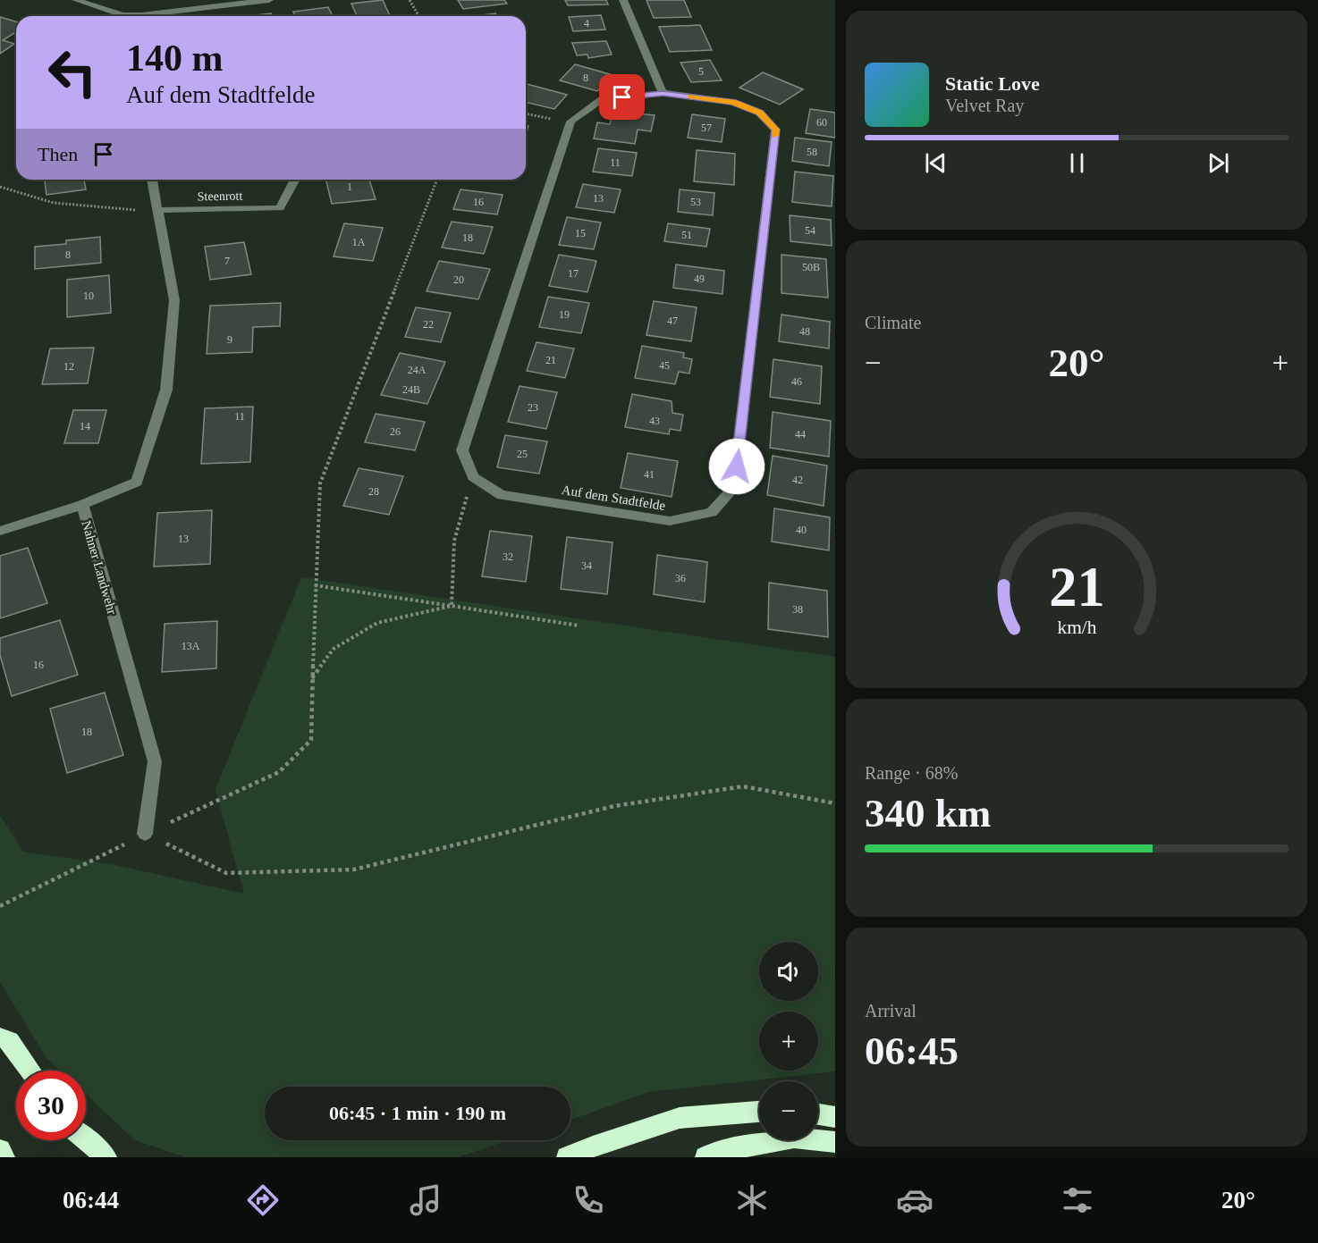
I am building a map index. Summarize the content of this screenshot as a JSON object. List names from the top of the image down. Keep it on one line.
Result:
{"streets":{"street":["Steenrott","Auf dem Stadtfelde","Nahner Landwehr"]},"crossings":[["Steenrott","Nahner Landwehr"]],"house_numbers":["4","5","8","60","57","58","11","1","13","16","53","54","15","51","18","1A","8","7","50B","17","49","20","10","19","47","22","48","9","21","45","12","24A","46","24B","23","11","43","14","26","44","25","41","42","28","40","13","32","34","36","38","13A","16","18"],"page":{"turn":["140 m","Auf dem Stadtfelde"],"song":["Static Love","Velvet Ray"],"then":"Then","tile":["Climate",["Range · 68%","340 km"],["Arrival","06:45"]],"heat":["−","20°","+"],"map_buttons":["+","−"],"limit":"30","trip":"06:45 · 1 min · 190 m","tabs":["06:44","20°"],"gauge":["21","km/h"]}}
